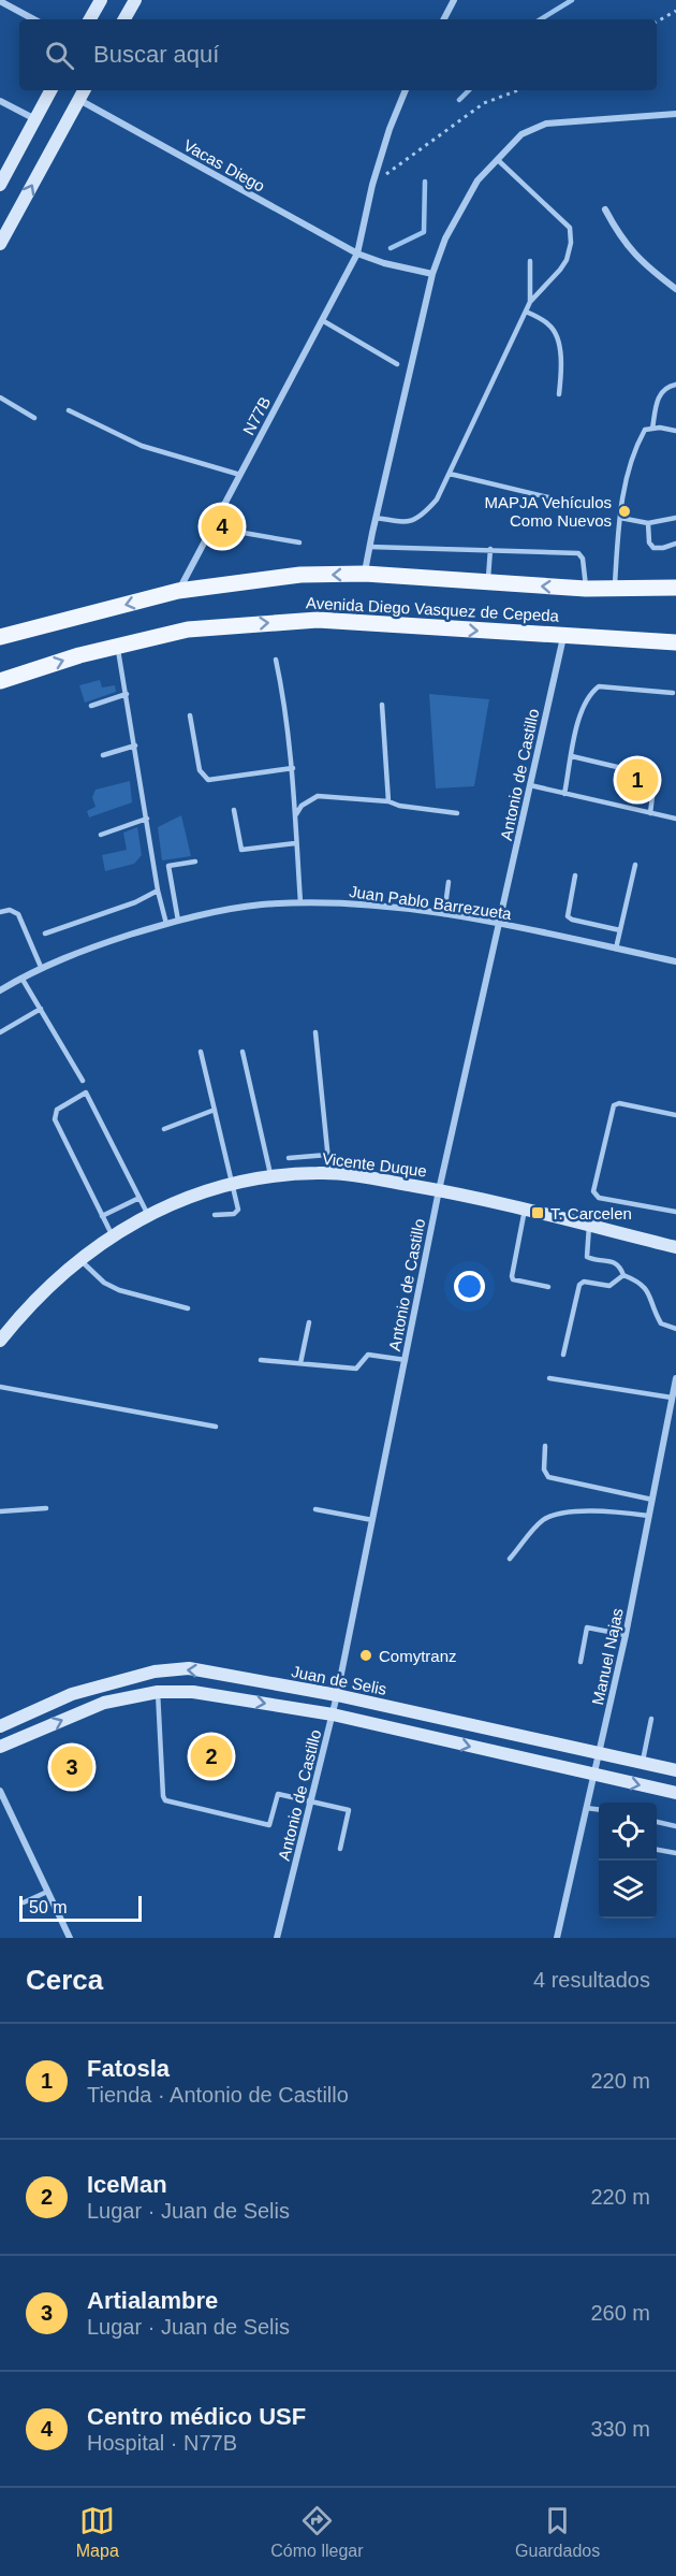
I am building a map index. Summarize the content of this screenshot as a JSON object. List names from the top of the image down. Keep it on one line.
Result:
{"streets":{"main road":["Avenida Diego Vasquez de Cepeda","Vicente Duque","Juan de Selis"],"street":["Vacas Diego","N77B","Antonio de Castillo","Juan Pablo Barrezueta","Manuel Najas"]},"crossings":[["Vacas Diego","N77B"],["N77B","Avenida Diego Vasquez de Cepeda"],["Avenida Diego Vasquez de Cepeda","Antonio de Castillo"],["Antonio de Castillo","Juan Pablo Barrezueta"],["Antonio de Castillo","Vicente Duque"],["Antonio de Castillo","Juan de Selis"],["Manuel Najas","Juan de Selis"]],"places":{"other":["MAPJA Vehículos Como Nuevos","Comytranz"],"transit":["T. Carcelen"]},"scale_bar":"50 m","page":{"search":"Buscar aquí","pins":["4","1","2","3"],"scale":"50 m","heading":["Cerca","4 resultados"],"list":[{"mark":"1","name":"Fatosla","note":"Tienda · Antonio de Castillo","value":"220 m"},{"mark":"2","name":"IceMan","note":"Lugar · Juan de Selis","value":"220 m"},{"mark":"3","name":"Artialambre","note":"Lugar · Juan de Selis","value":"260 m"},{"mark":"4","name":"Centro médico USF","note":"Hospital · N77B","value":"330 m"}],"nav":["Mapa","Cómo llegar","Guardados"]}}
